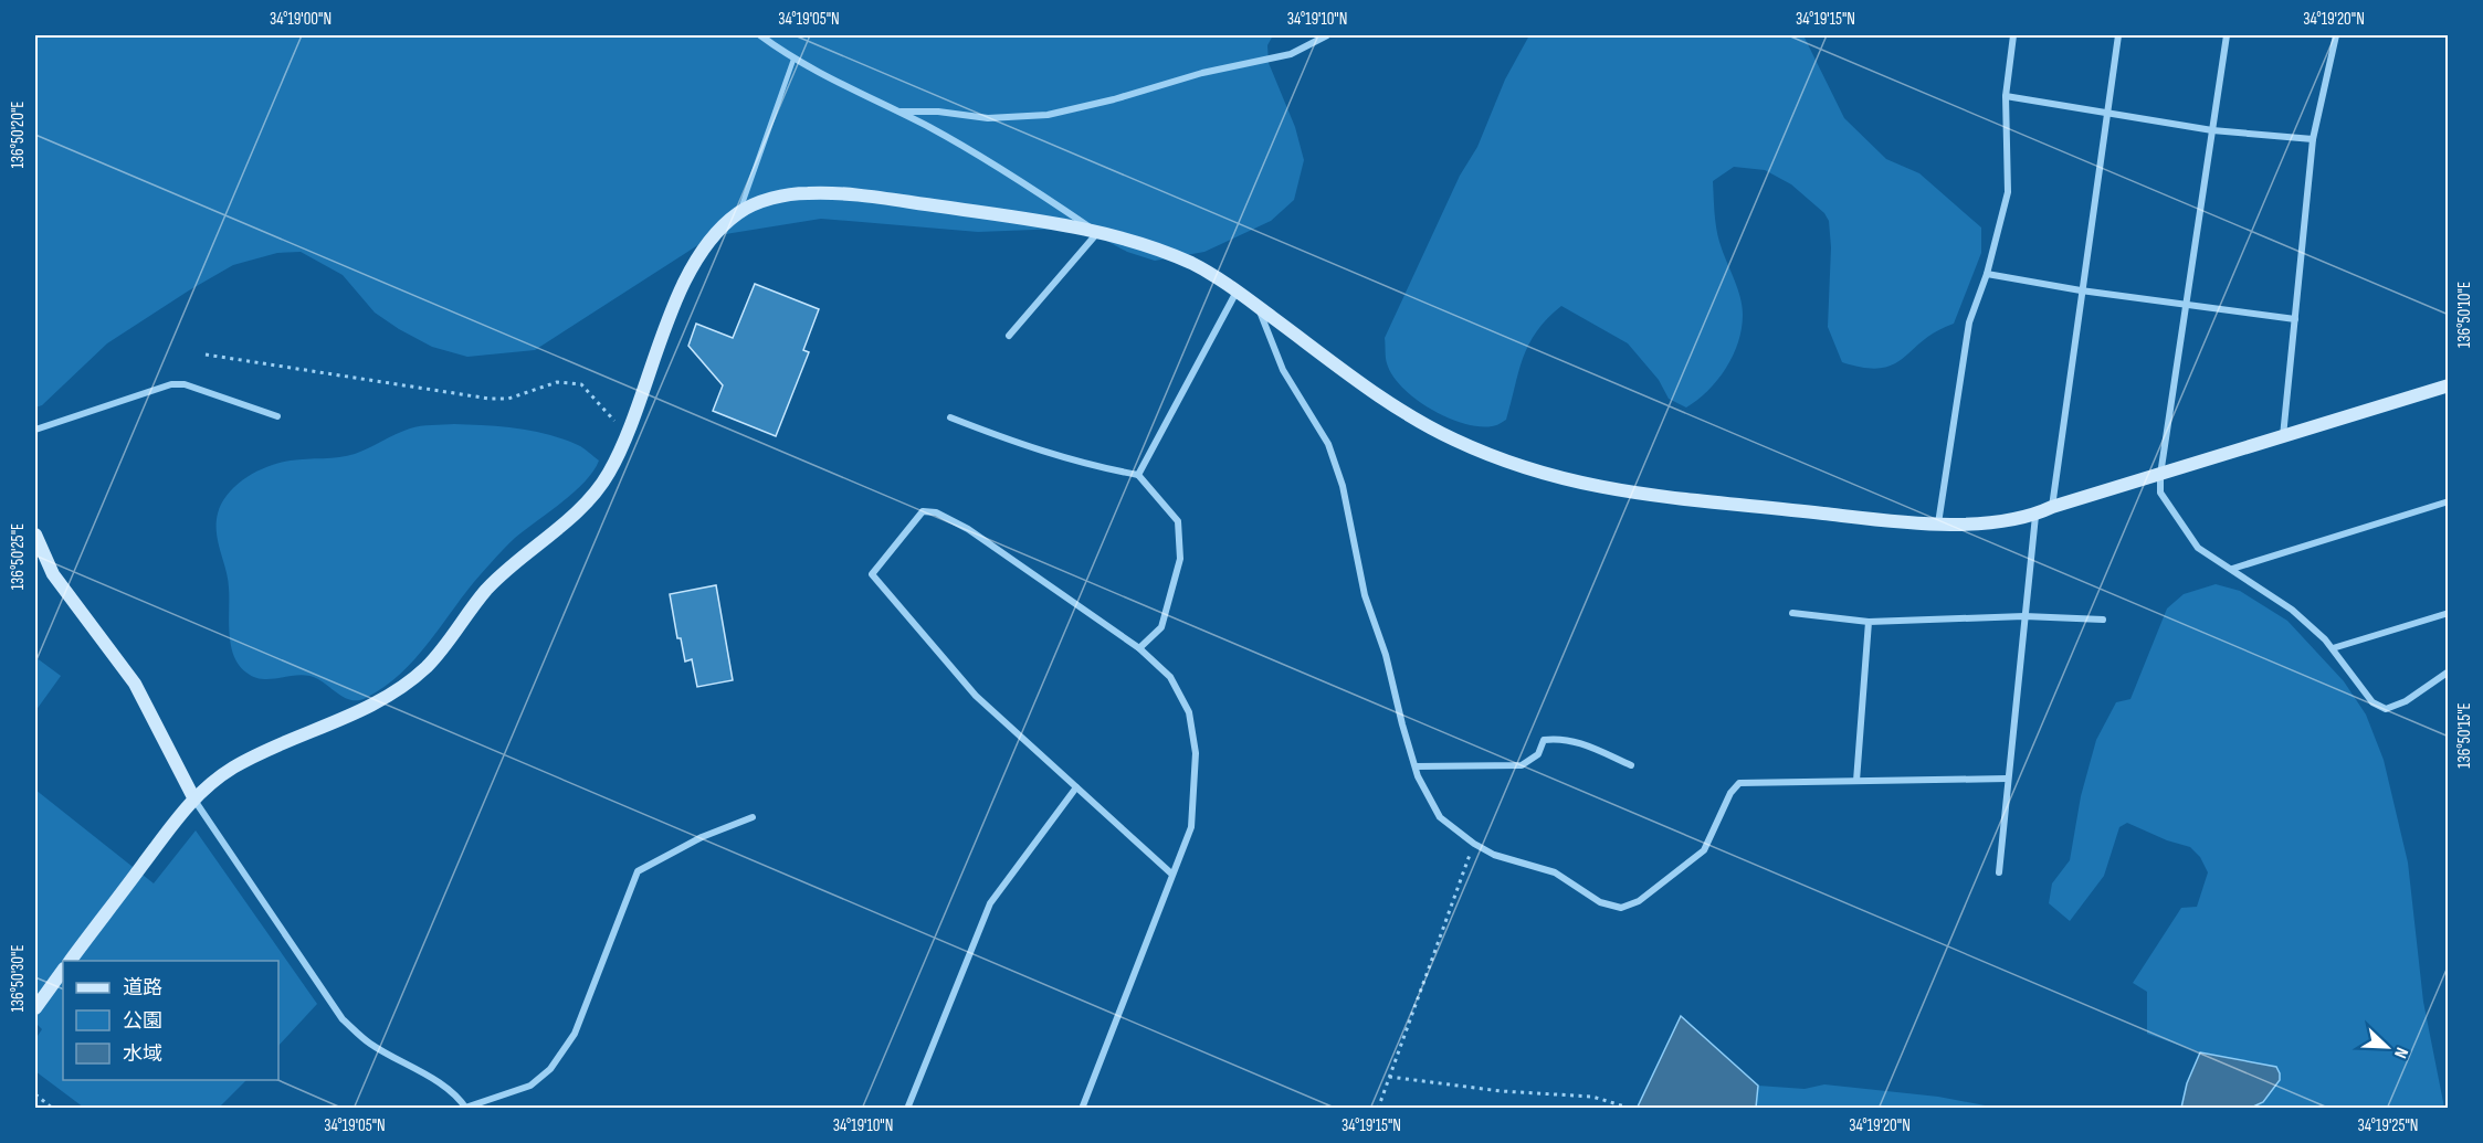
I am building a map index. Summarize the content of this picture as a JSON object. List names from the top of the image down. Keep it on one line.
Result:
{"legend":["道路","公園","水域"],"north":"bottom right","coordinates":["34°19'00\"N","34°19'05\"N","34°19'10\"N","34°19'15\"N","34°19'20\"N","136°50'20\"E","136°50'10\"E","136°50'25\"E","136°50'15\"E","136°50'30\"E","34°19'25\"N"]}
